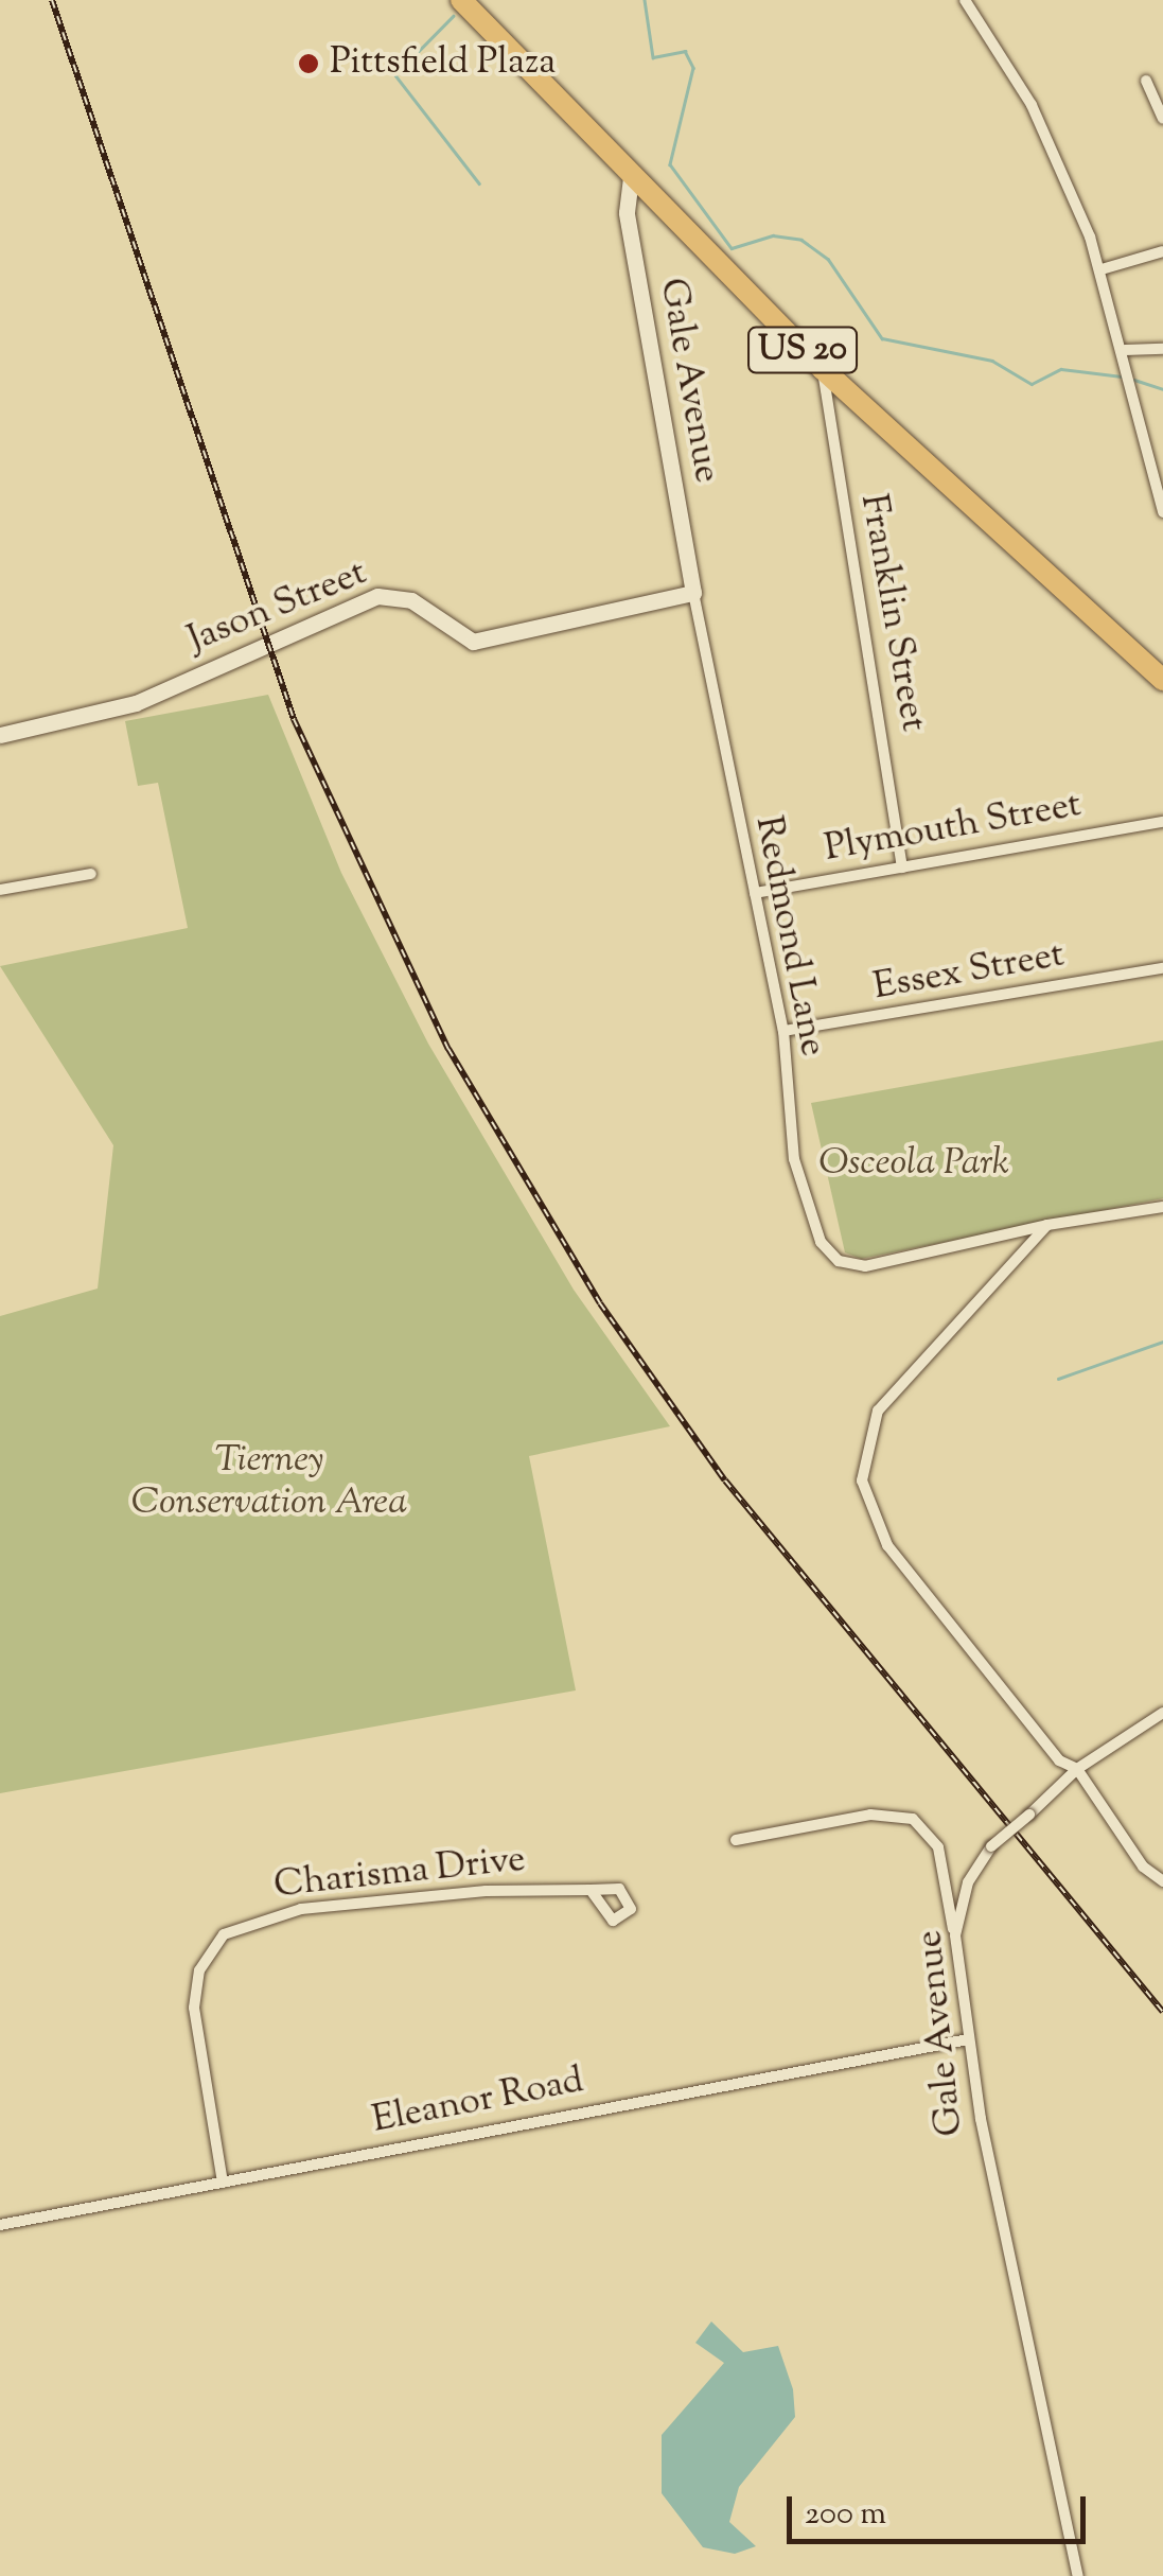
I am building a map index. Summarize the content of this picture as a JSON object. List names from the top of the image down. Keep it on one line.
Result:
{"streets":{"highway":["US 20"],"street":["Gale Avenue","Jason Street","Franklin Street","Plymouth Street","Redmond Lane","Essex Street","Charisma Drive","Eleanor Road"]},"crossings":[["US 20","Gale Avenue"],["US 20","Franklin Street"],["Gale Avenue","Jason Street"],["Gale Avenue","Redmond Lane"],["Gale Avenue","Eleanor Road"],["Jason Street","Redmond Lane"],["Franklin Street","Plymouth Street"],["Plymouth Street","Redmond Lane"],["Redmond Lane","Essex Street"],["Charisma Drive","Eleanor Road"]],"parks":["Osceola Park","Tierney Conservation Area"],"places":["Pittsfield Plaza"],"scale_bar":"200 m"}
